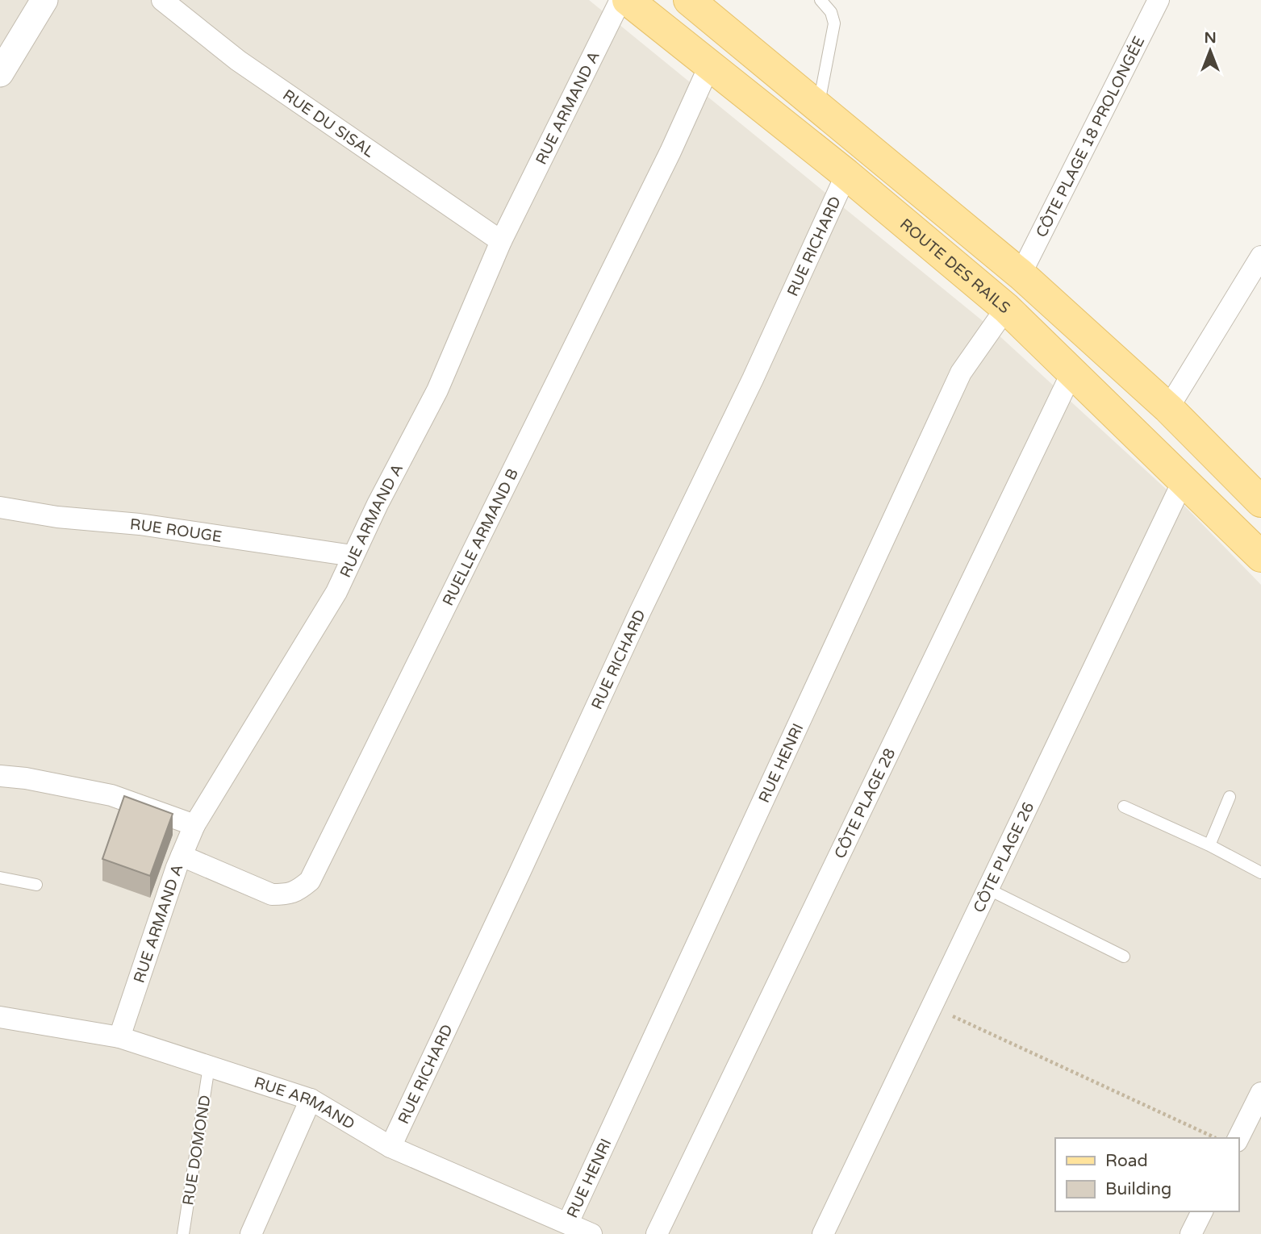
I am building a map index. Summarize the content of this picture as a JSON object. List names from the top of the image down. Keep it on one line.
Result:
{"streets":{"main road":["ROUTE DES RAILS"],"street":["RUE ARMAND A","RUE DU SISAL","CÔTE PLAGE 18 PROLONGÉE","RUE RICHARD","RUE ROUGE","RUELLE ARMAND B","RUE HENRI","CÔTE PLAGE 28","CÔTE PLAGE 26","RUE ARMAND"],"lane":["RUE DOMOND"]},"crossings":[["RUE ARMAND A","RUE DU SISAL"],["RUE ARMAND A","RUE ROUGE"],["RUE ARMAND A","RUELLE ARMAND B"],["RUE ARMAND A","RUE ARMAND"],["RUE RICHARD","ROUTE DES RAILS"],["RUE RICHARD","RUE ARMAND"],["ROUTE DES RAILS","RUELLE ARMAND B"],["ROUTE DES RAILS","RUE HENRI"],["ROUTE DES RAILS","CÔTE PLAGE 28"],["ROUTE DES RAILS","CÔTE PLAGE 26"],["RUE HENRI","RUE ARMAND"],["RUE ARMAND","RUE DOMOND"]],"legend":["Road","Building"],"north":"top"}
